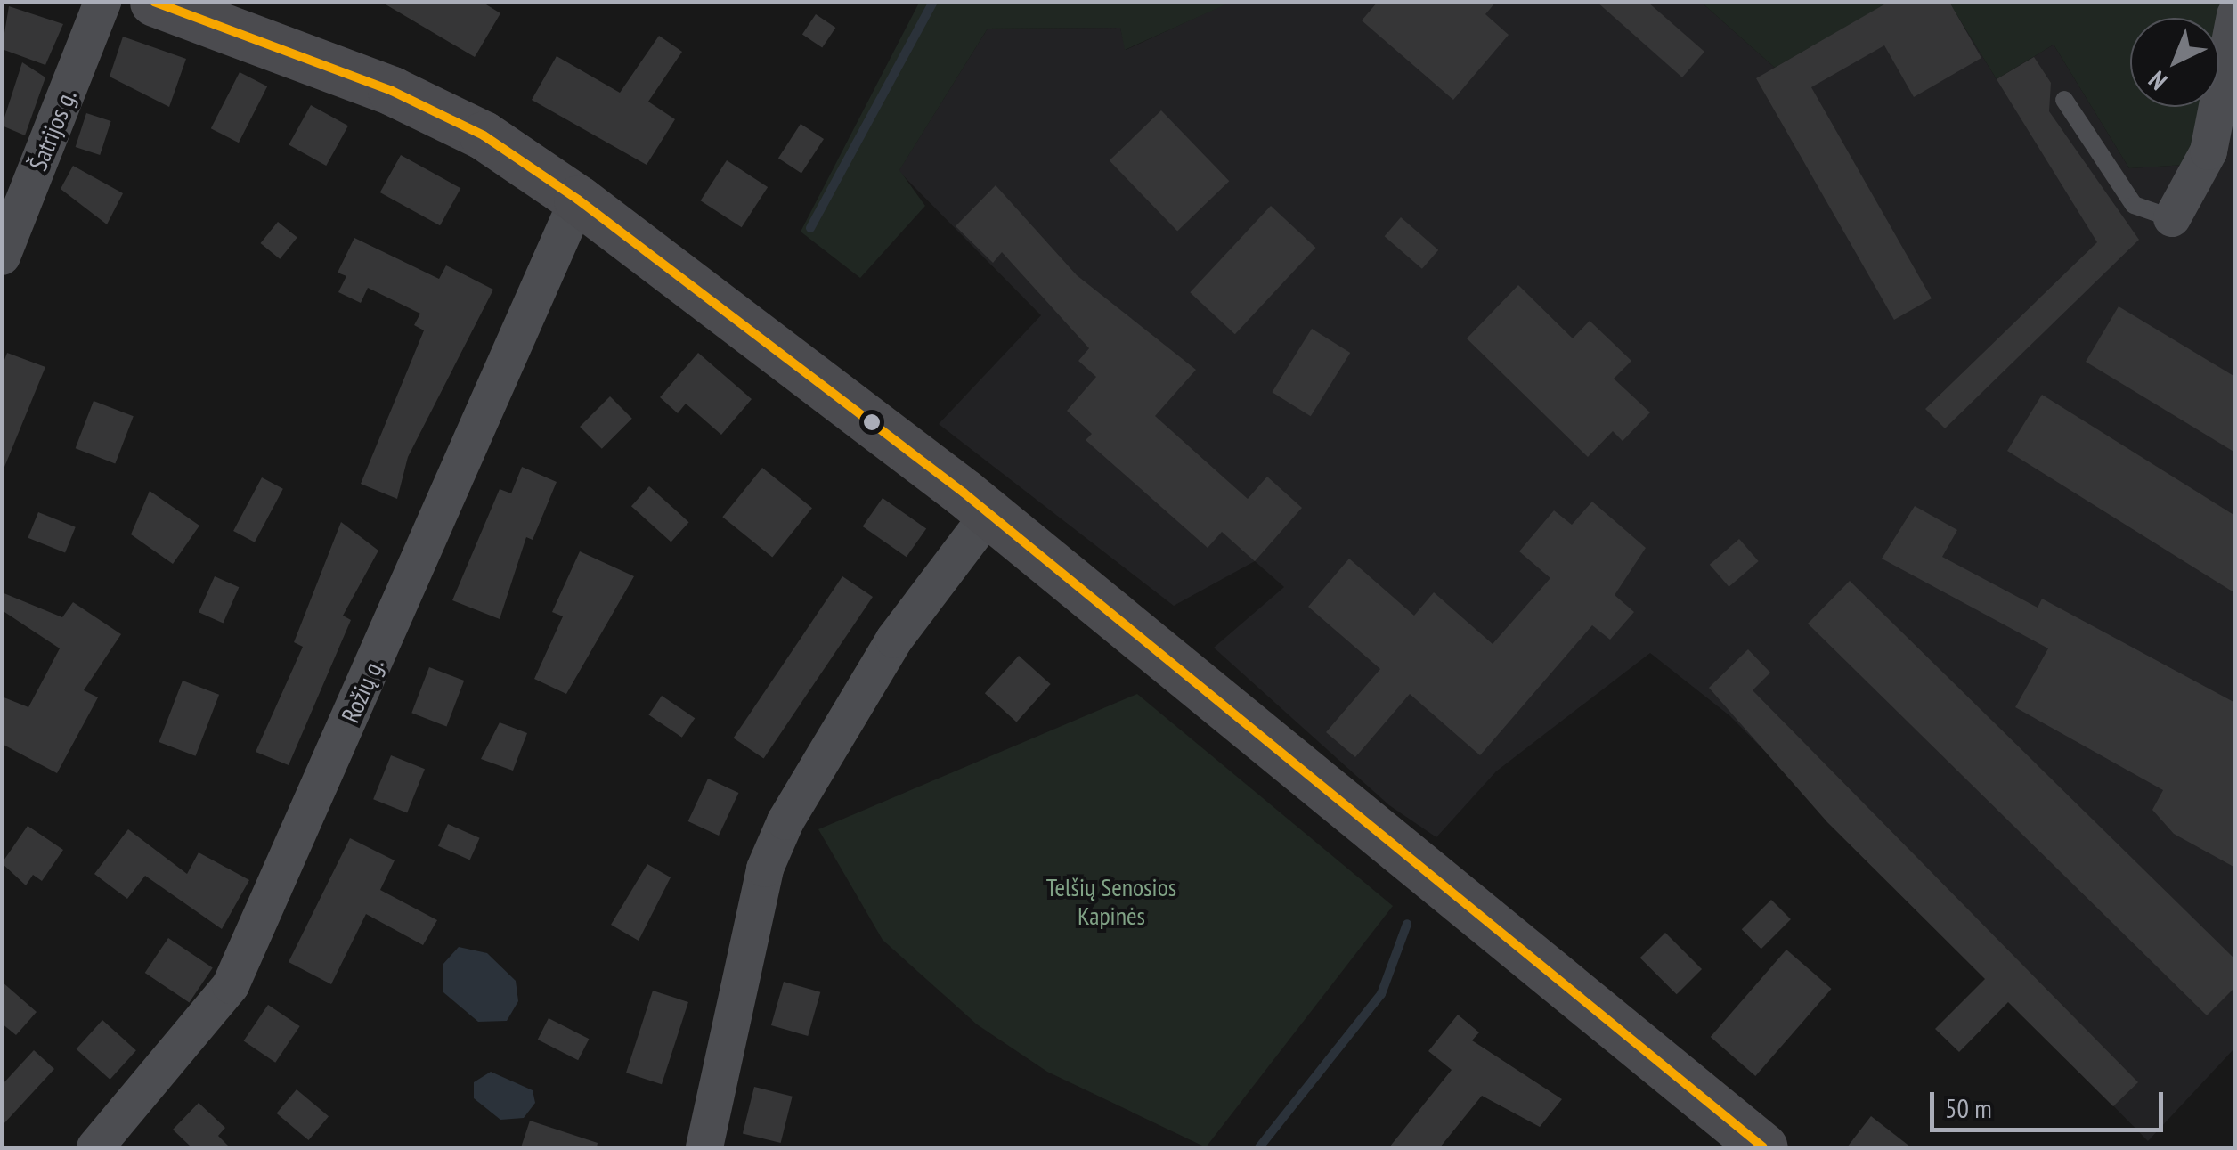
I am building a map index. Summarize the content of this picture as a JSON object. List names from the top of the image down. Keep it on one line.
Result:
{"streets":{"street":["Šatrijos g.","Rožių g."]},"parks":["Telšių Senosios Kapinės"],"scale_bar":"50 m","north":"bottom left"}
